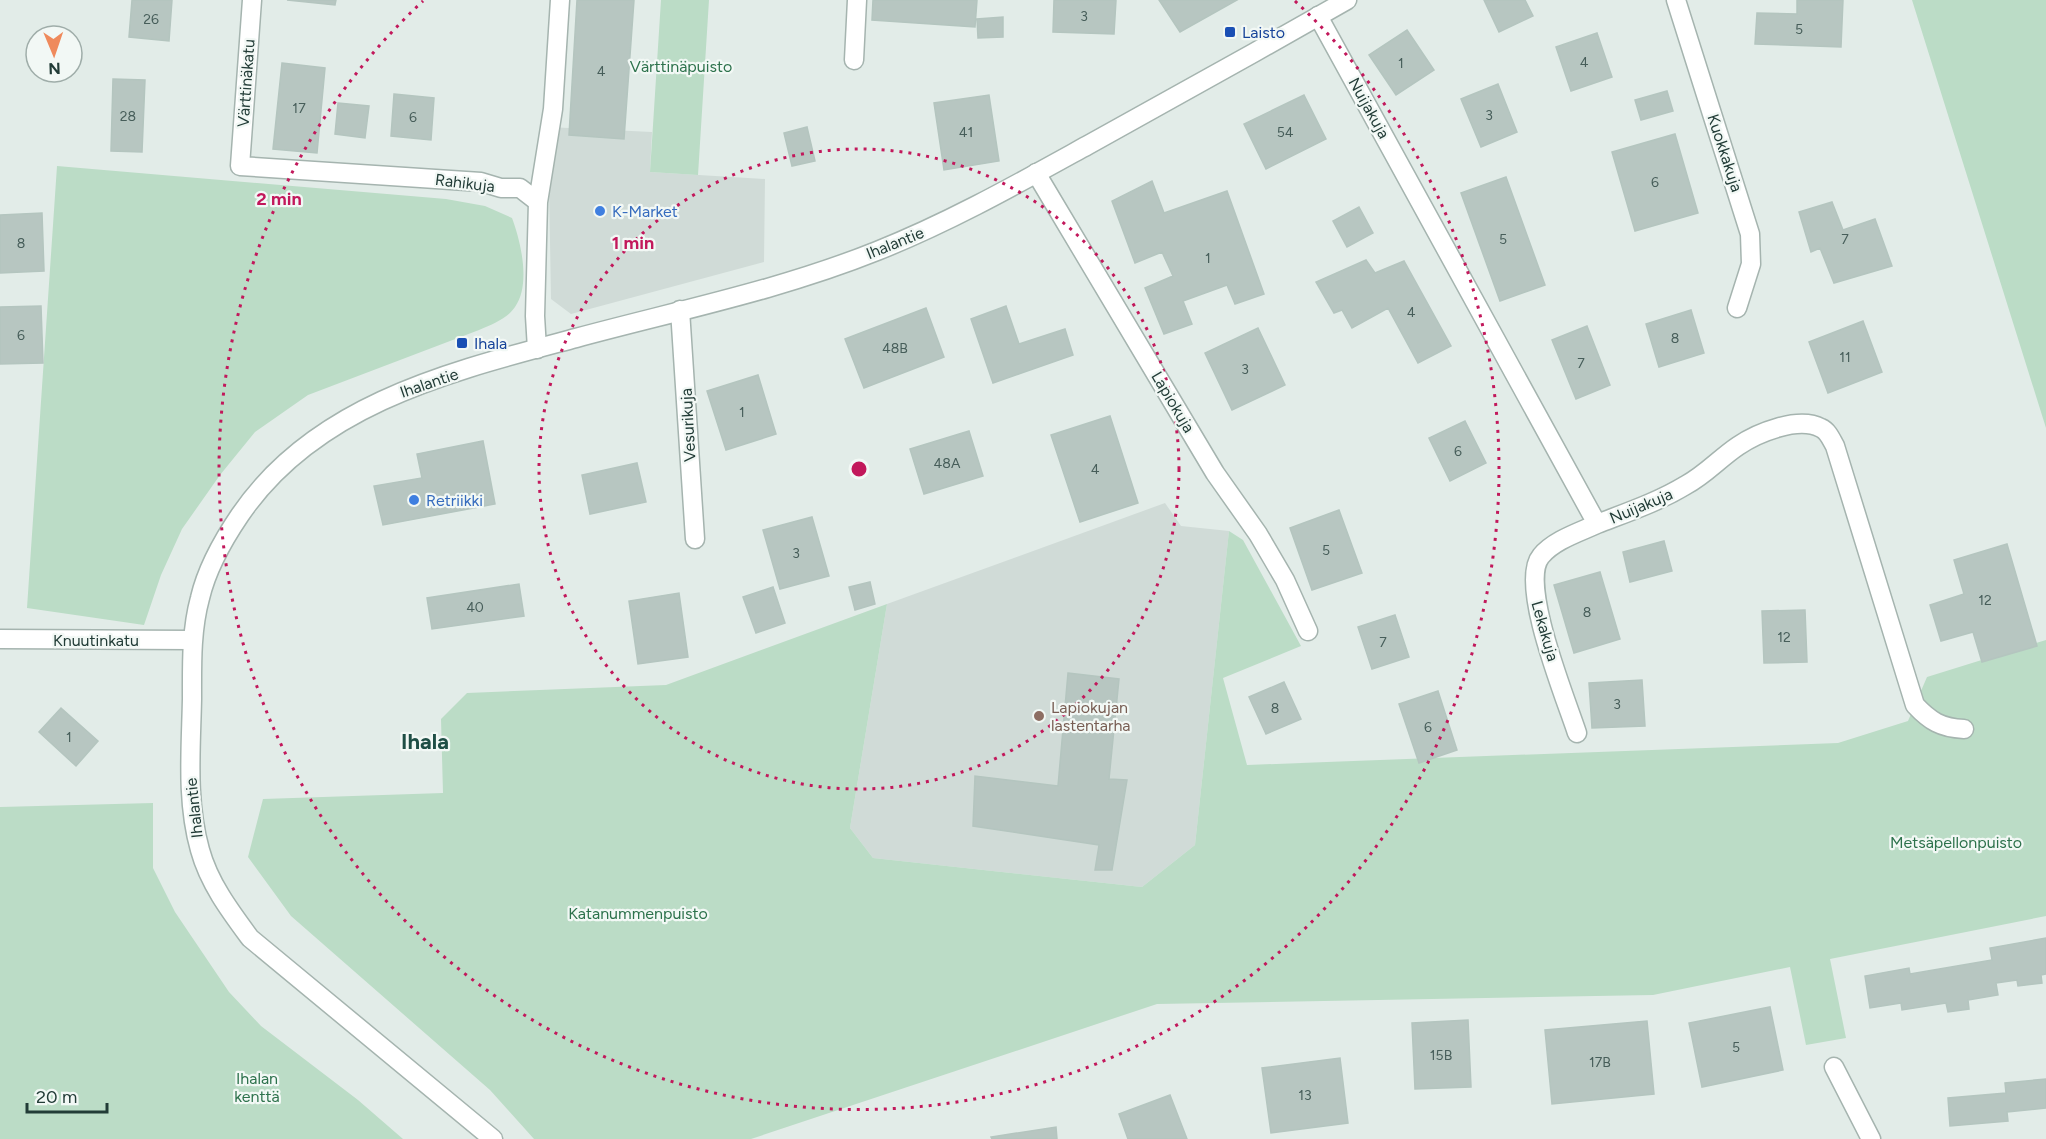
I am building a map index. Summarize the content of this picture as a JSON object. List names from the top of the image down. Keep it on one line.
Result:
{"streets":{"street":["Värttinäkatu","Nuijakuja","Kuokkakuja","Rahikuja","Ihalantie","Lapiokuja","Vesurikuja","Lekakuja","Knuutinkatu"]},"crossings":[["Värttinäkatu","Rahikuja"],["Nuijakuja","Ihalantie"],["Nuijakuja","Lekakuja"],["Ihalantie","Lapiokuja"],["Ihalantie","Vesurikuja"],["Ihalantie","Knuutinkatu"]],"districts":["Ihala"],"parks":["Värttinäpuisto","Metsäpellonpuisto","Katanummenpuisto","Ihalan kenttä"],"places":{"transit":["Laisto","Ihala"],"other":["K-Market","Retriikki","Lapiokujan lastentarha"]},"house_numbers":["3","26","5","4","1","4","17","3","28","6","41","54","6","5","7","8","1","4","6","8","48B","11","7","3","1","6","48A","4","5","3","12","40","8","12","7","3","8","6","1","5","15B","17B","13"],"scale_bar":"20 m","north":"bottom","rings":["2 min","1 min"]}
